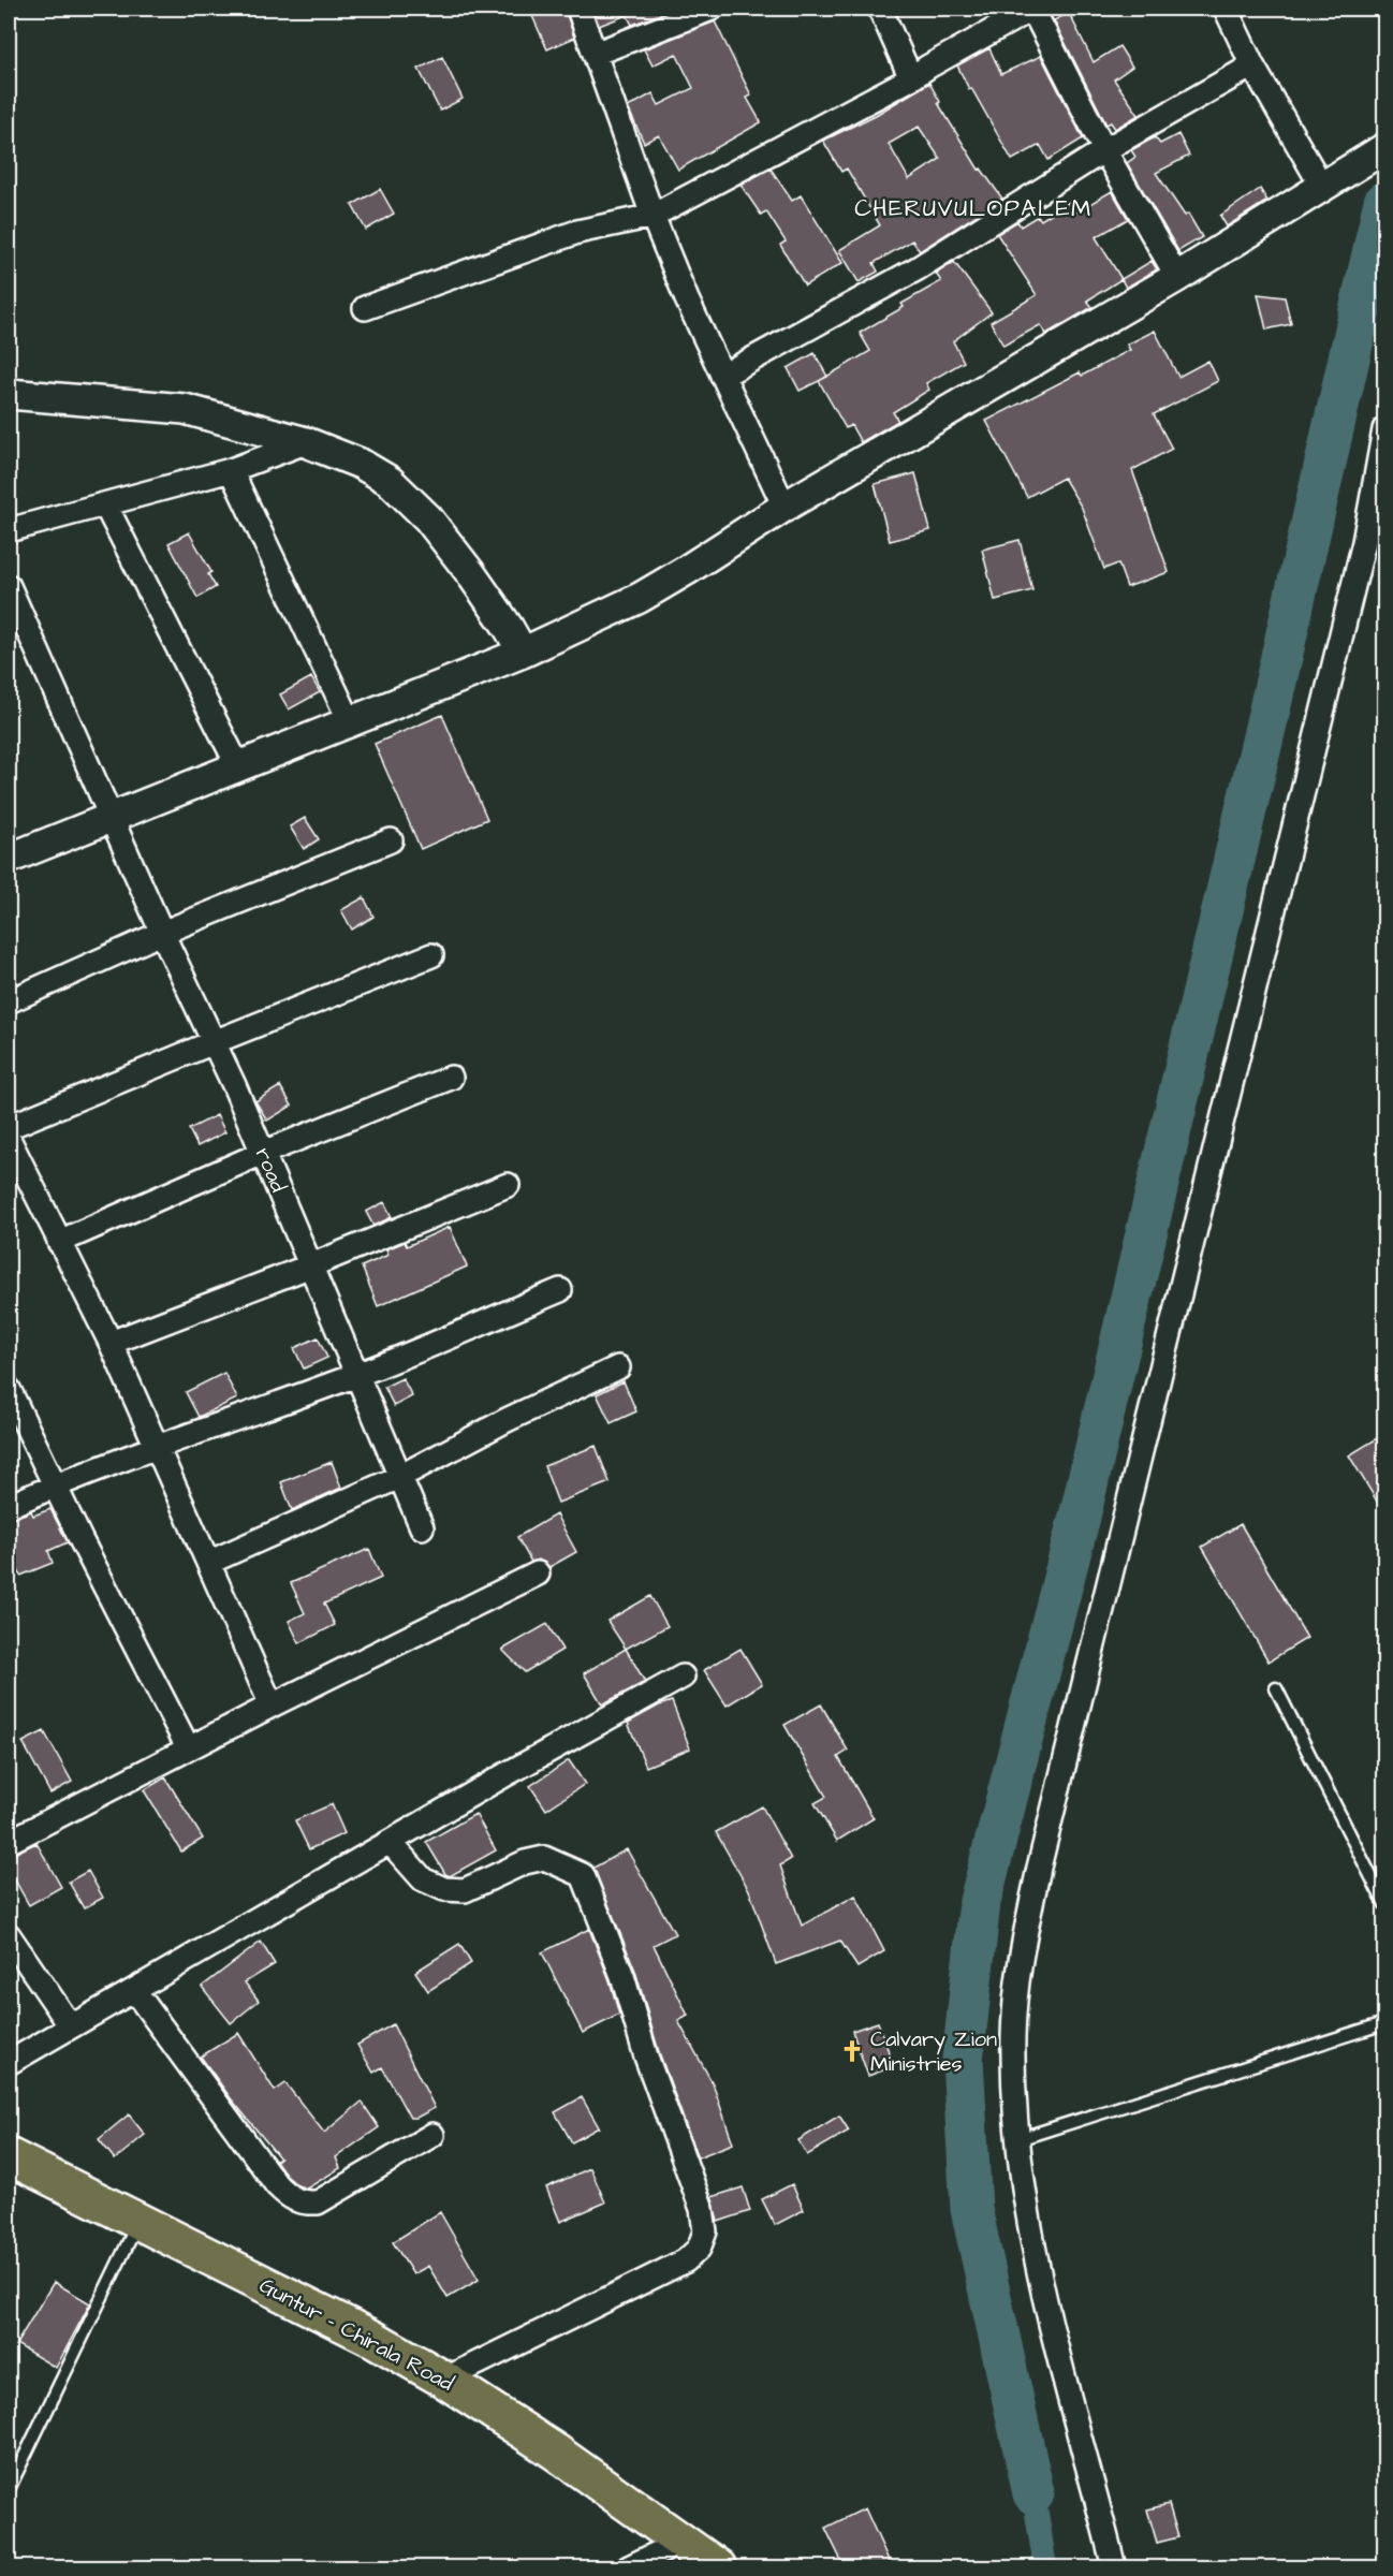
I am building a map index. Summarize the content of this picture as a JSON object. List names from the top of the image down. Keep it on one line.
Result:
{"streets":{"main road":["Guntur - Chirala Road"],"street":["road"]},"districts":["CHERUVULOPALEM"],"places":{"church":["Calvary Zion Ministries"]}}
